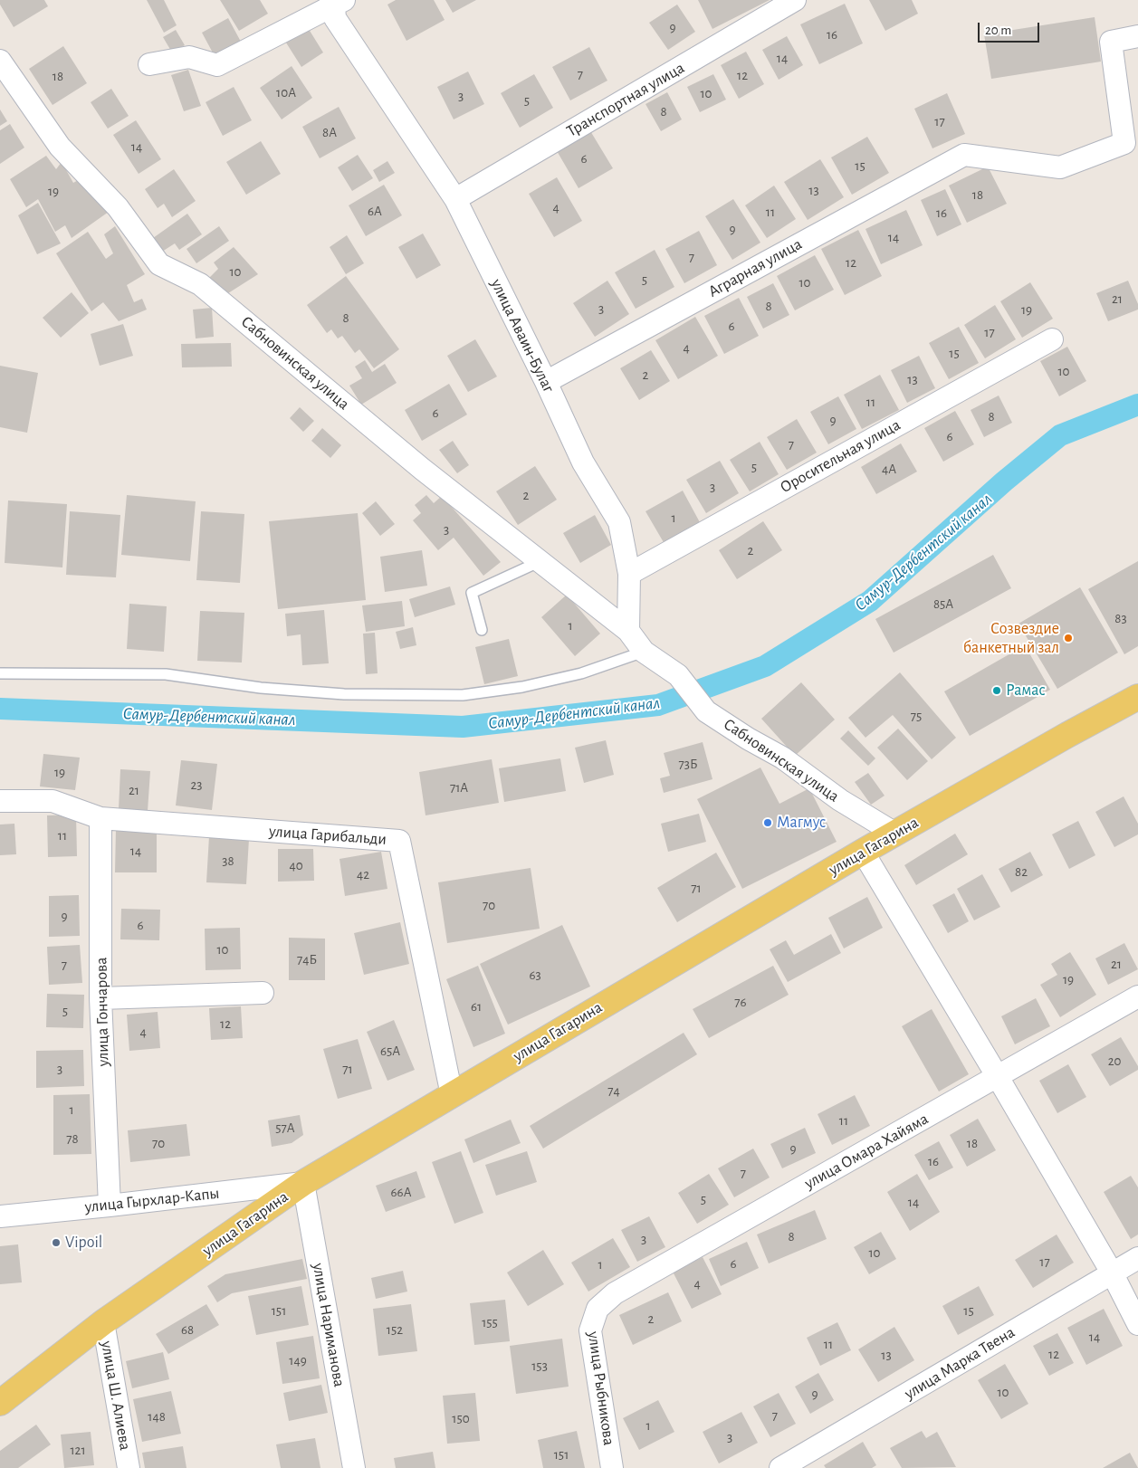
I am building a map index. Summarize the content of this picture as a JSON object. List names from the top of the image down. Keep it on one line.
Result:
{"streets":{"main road":["улица Гагарина"],"street":["Транспортная улица","Аграрная улица","улица Аваин-Булаг","Сабновинская улица","Оросительная улица","улица Гарибальди","улица Гончарова","улица Омара Хайяма","улица Гырхлар-Капы","улица Нариманова","улица Марка Твена","улица Рыбникова","улица Ш. Алиева"]},"crossings":[["Транспортная улица","улица Аваин-Булаг"],["Аграрная улица","улица Аваин-Булаг"],["улица Аваин-Булаг","Сабновинская улица"],["улица Аваин-Булаг","Оросительная улица"],["Сабновинская улица","улица Гагарина"],["улица Гарибальди","улица Гагарина"],["улица Гарибальди","улица Гончарова"],["улица Гагарина","улица Гырхлар-Капы"],["улица Гагарина","улица Нариманова"],["улица Гагарина","улица Ш. Алиева"],["улица Гончарова","улица Гырхлар-Капы"],["улица Омара Хайяма","улица Рыбникова"],["улица Гырхлар-Капы","улица Нариманова"]],"water":["Самур-Дербентский канал"],"places":["Созвездие банкетный зал","Рамас","Магмус","Vipoil"],"house_numbers":["9","16","14","7","12","18","10А","10","3","5","8","17","8А","14","6","15","13","19","18","4","6А","11","16","9","14","7","12","10","5","10","21","8","3","19","8","6","17","4","15","10","2","13","11","6","8","9","6","7","5","4А","3","2","1","3","2","85А","83","1","75","73Б","19","23","71А","21","11","14","38","40","82","42","71","70","9","6","10","74Б","21","7","63","19","76","61","5","12","4","65А","20","3","71","74","1","11","57А","78","70","18","9","16","7","66А","5","14","8","3","10","17","6","1","4","151","15","2","155","68","152","14","11","12","13","149","153","10","9","7","148","150","1","3","121","151"],"scale_bar":"20 m"}
